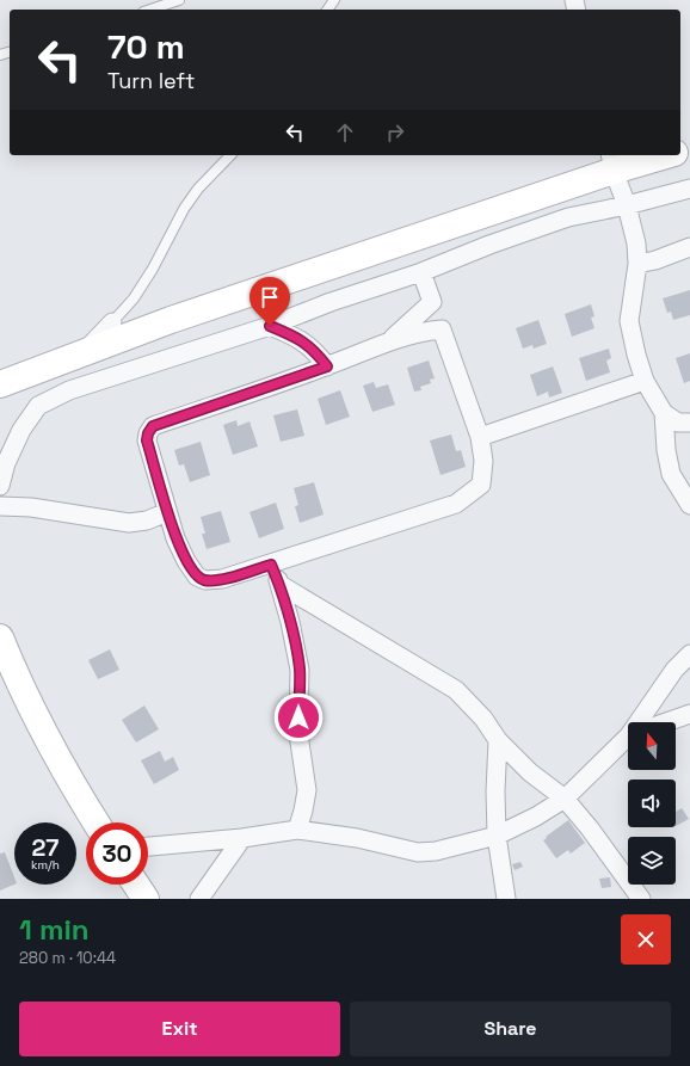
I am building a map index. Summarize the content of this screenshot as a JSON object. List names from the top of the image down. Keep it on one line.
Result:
{"north":"top","page":{"turn":["70 m","Turn left"],"speed":"27 km/h","limit":"30","heading":["1 min","280 m · 10:44"],"buttons":["Exit","Share"]}}
